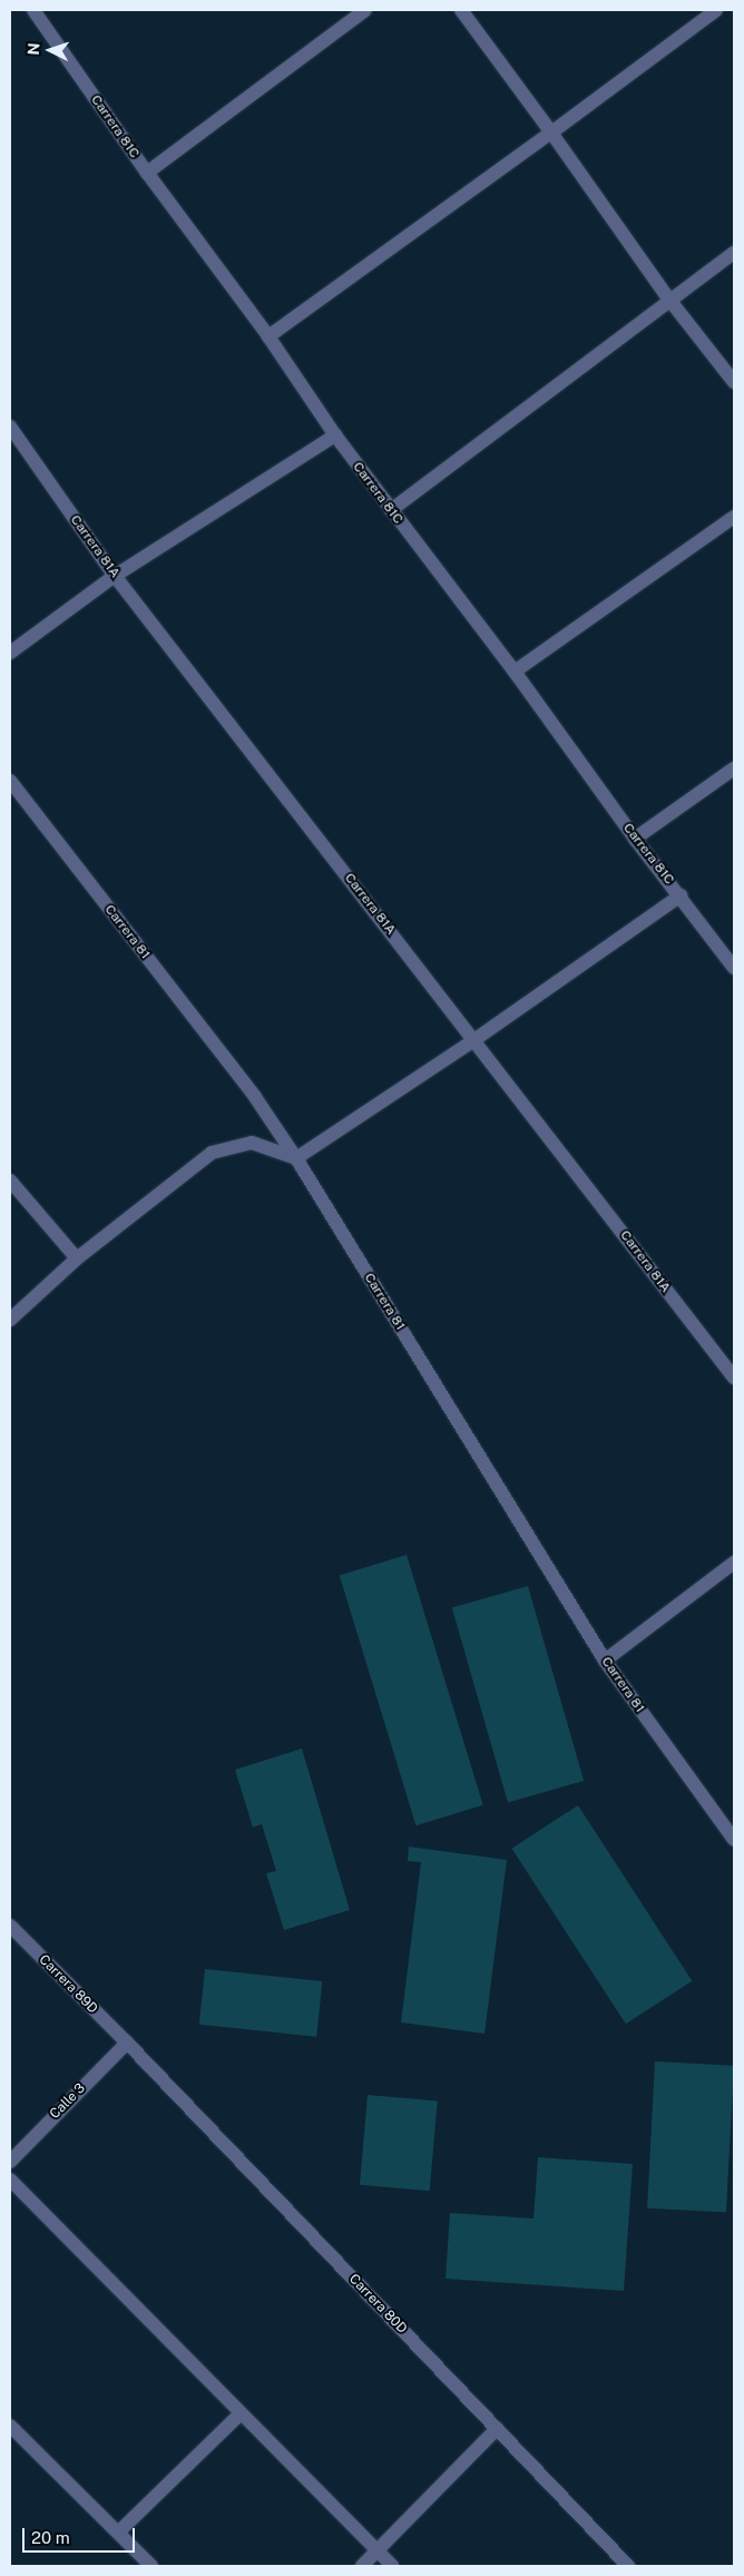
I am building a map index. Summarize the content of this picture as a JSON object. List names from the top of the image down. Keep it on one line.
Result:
{"streets":{"street":["Carrera 81C","Carrera 81A","Carrera 81","Carrera 89D","Calle 3","Carrera 80D"]},"crossings":[["Carrera 89D","Calle 3"],["Carrera 89D","Carrera 80D"],["Calle 3","Carrera 80D"]],"scale_bar":"20 m","north":"left"}
